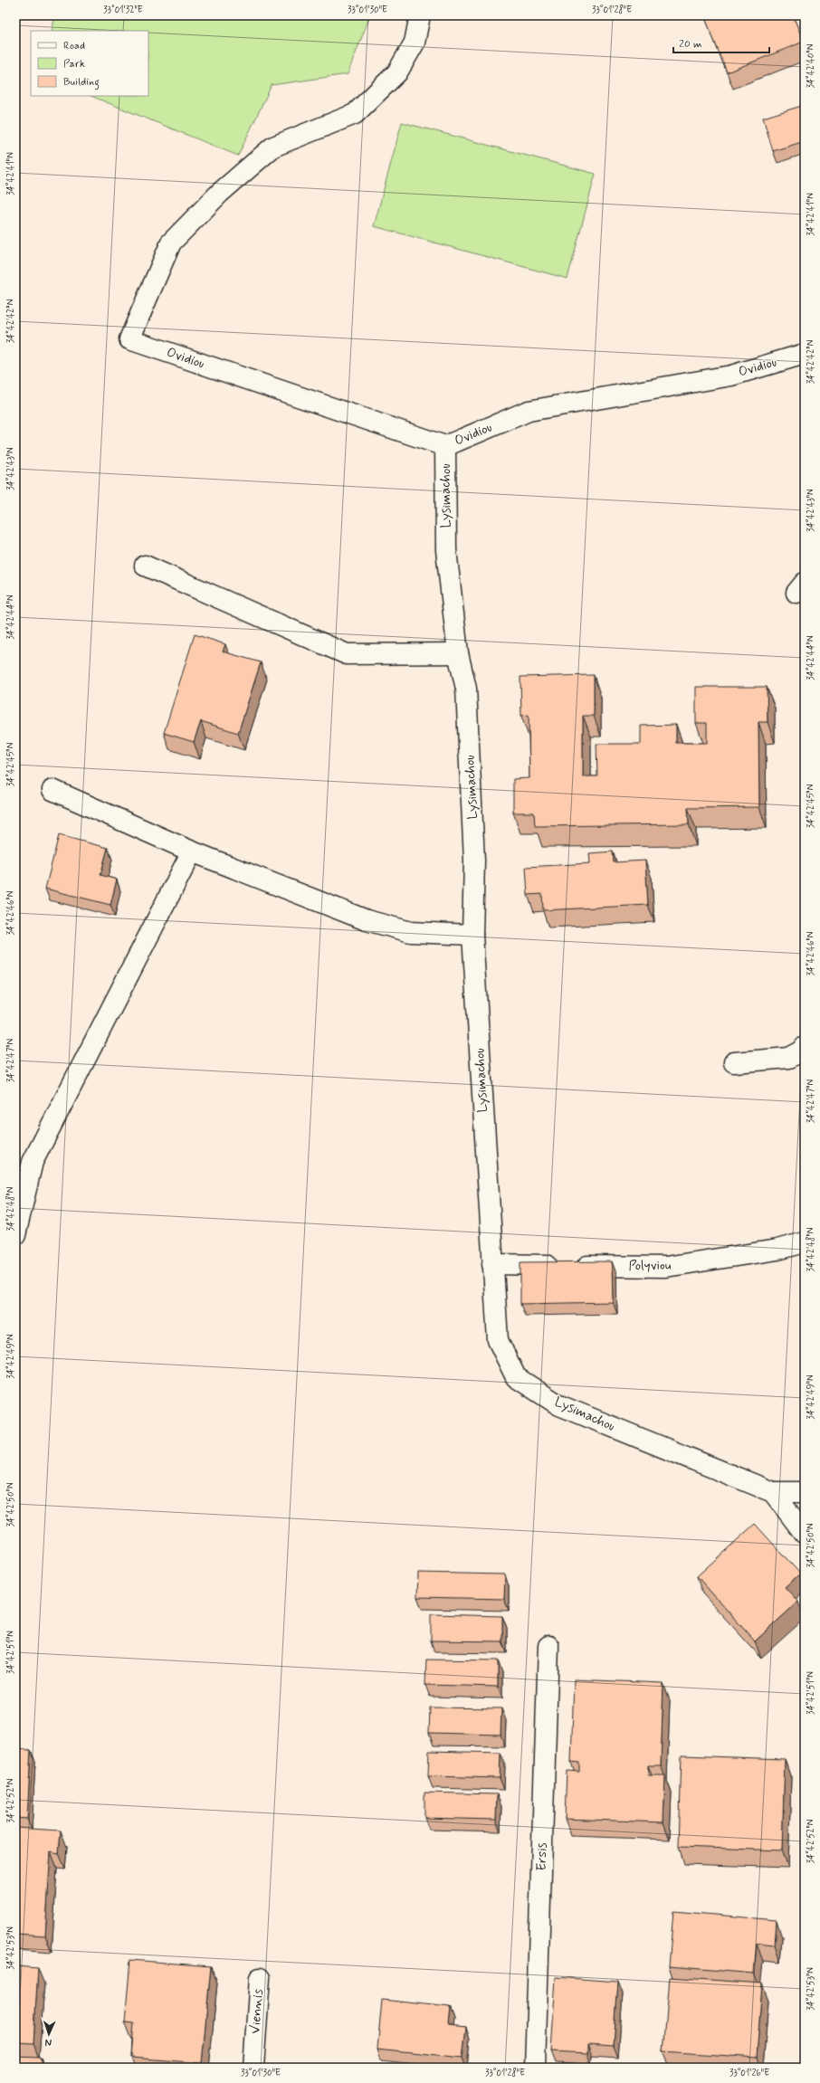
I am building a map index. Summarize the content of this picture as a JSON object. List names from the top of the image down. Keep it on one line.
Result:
{"streets":{"street":["Ovidiou","Lysimachou","Polyviou","Ersis","Viennis"]},"crossings":[["Ovidiou","Lysimachou"],["Lysimachou","Polyviou"]],"legend":["Road","Park","Building"],"scale_bar":"20 m","north":"bottom","coordinates":["33°01'32\"E","33°01'30\"E","33°01'28\"E","34°42'40\"N","34°42'41\"N","34°42'42\"N","34°42'43\"N","34°42'44\"N","34°42'45\"N","34°42'46\"N","34°42'47\"N","34°42'48\"N","34°42'49\"N","34°42'50\"N","34°42'51\"N","34°42'52\"N","34°42'53\"N","33°01'26\"E"]}
